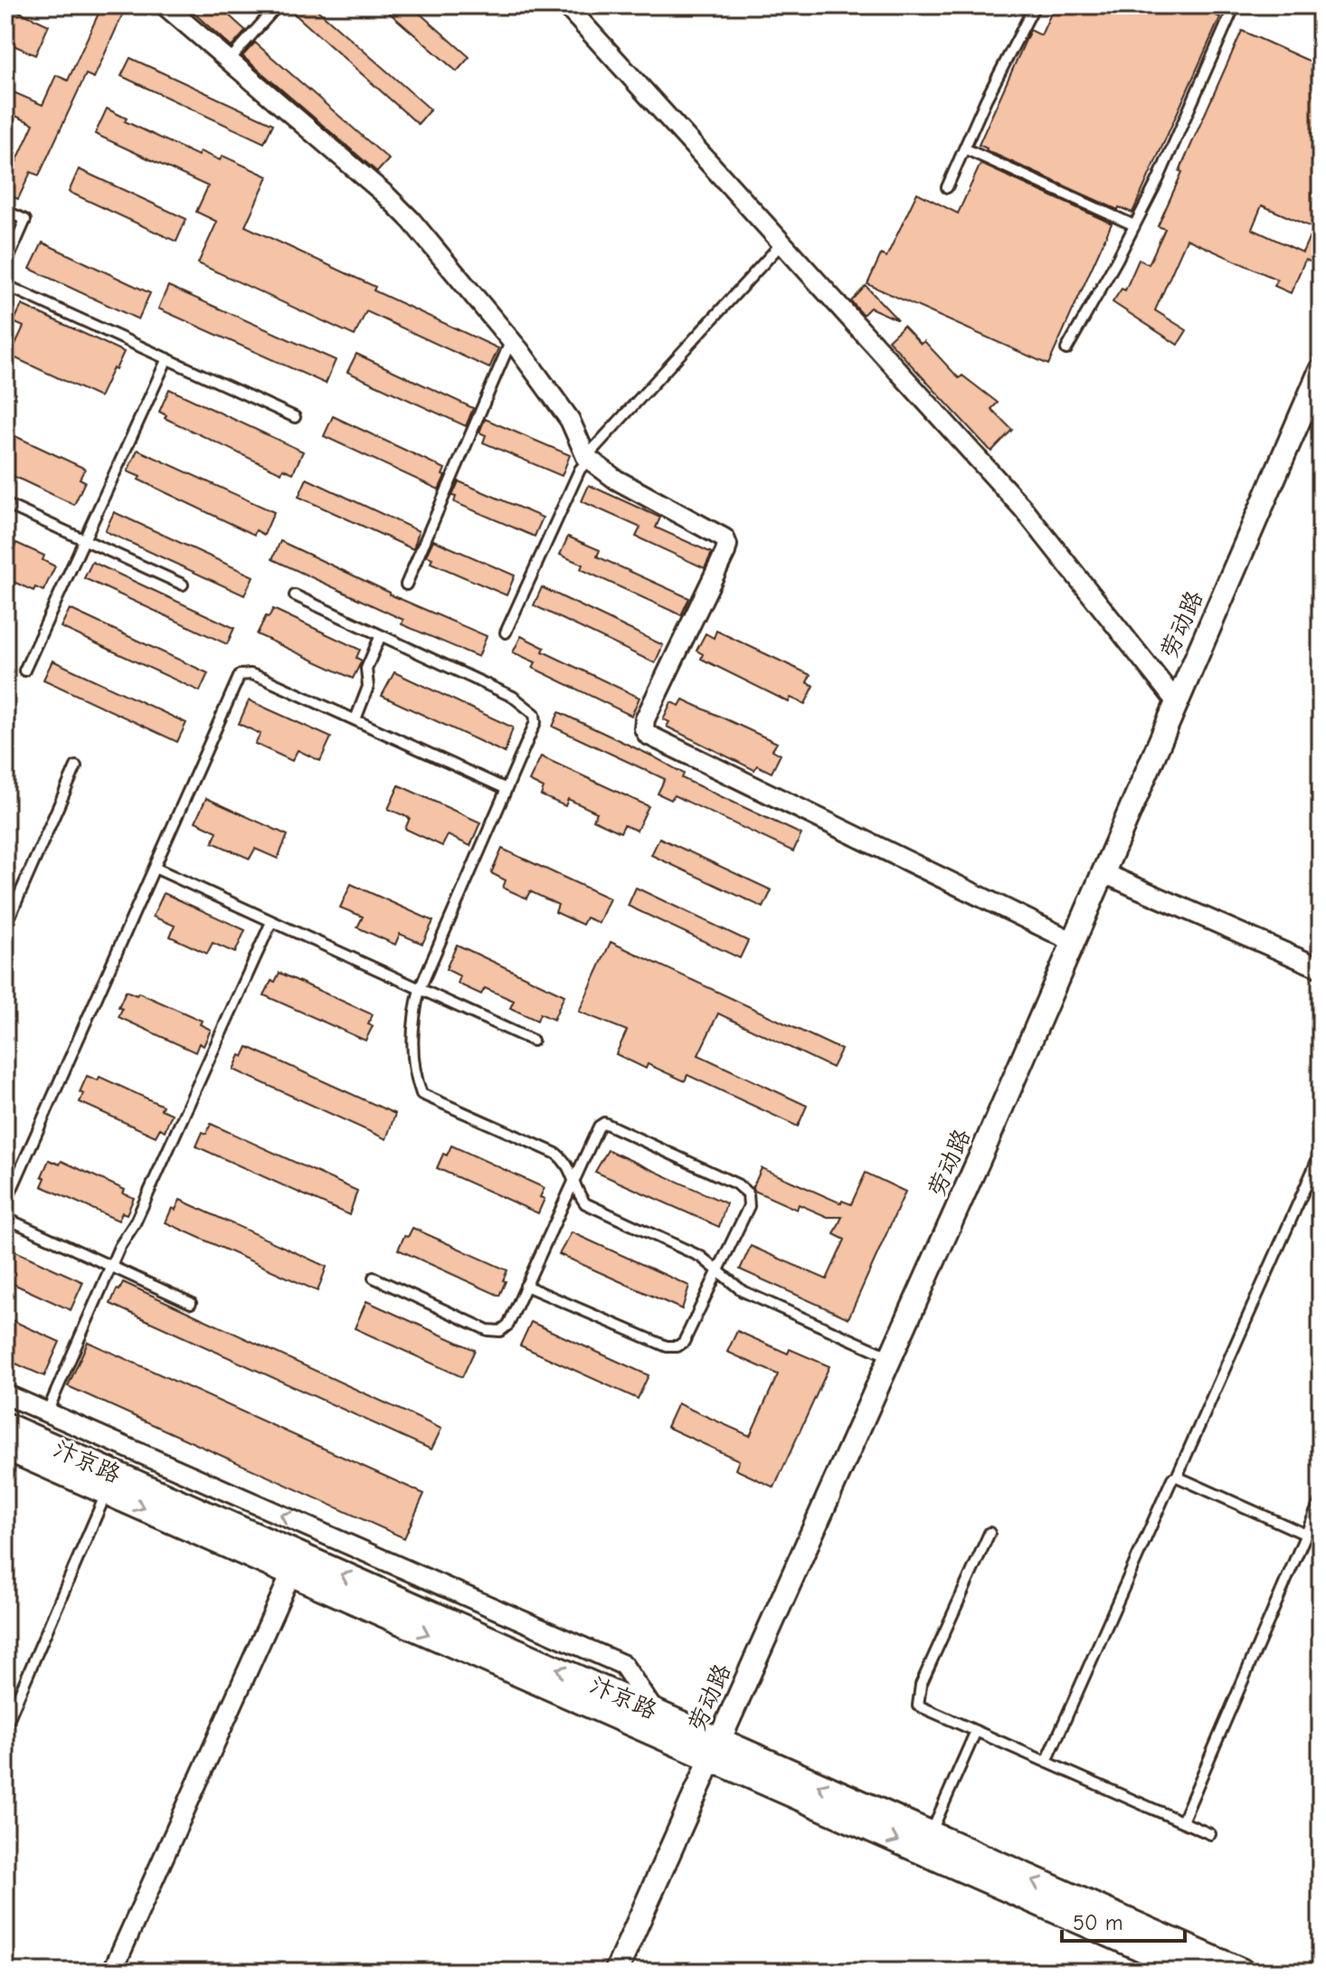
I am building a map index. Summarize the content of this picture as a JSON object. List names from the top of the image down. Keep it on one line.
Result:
{"streets":{"main road":["汴京路"],"street":["劳动路"]},"crossings":[["劳动路","汴京路"]],"scale_bar":"50 m"}
